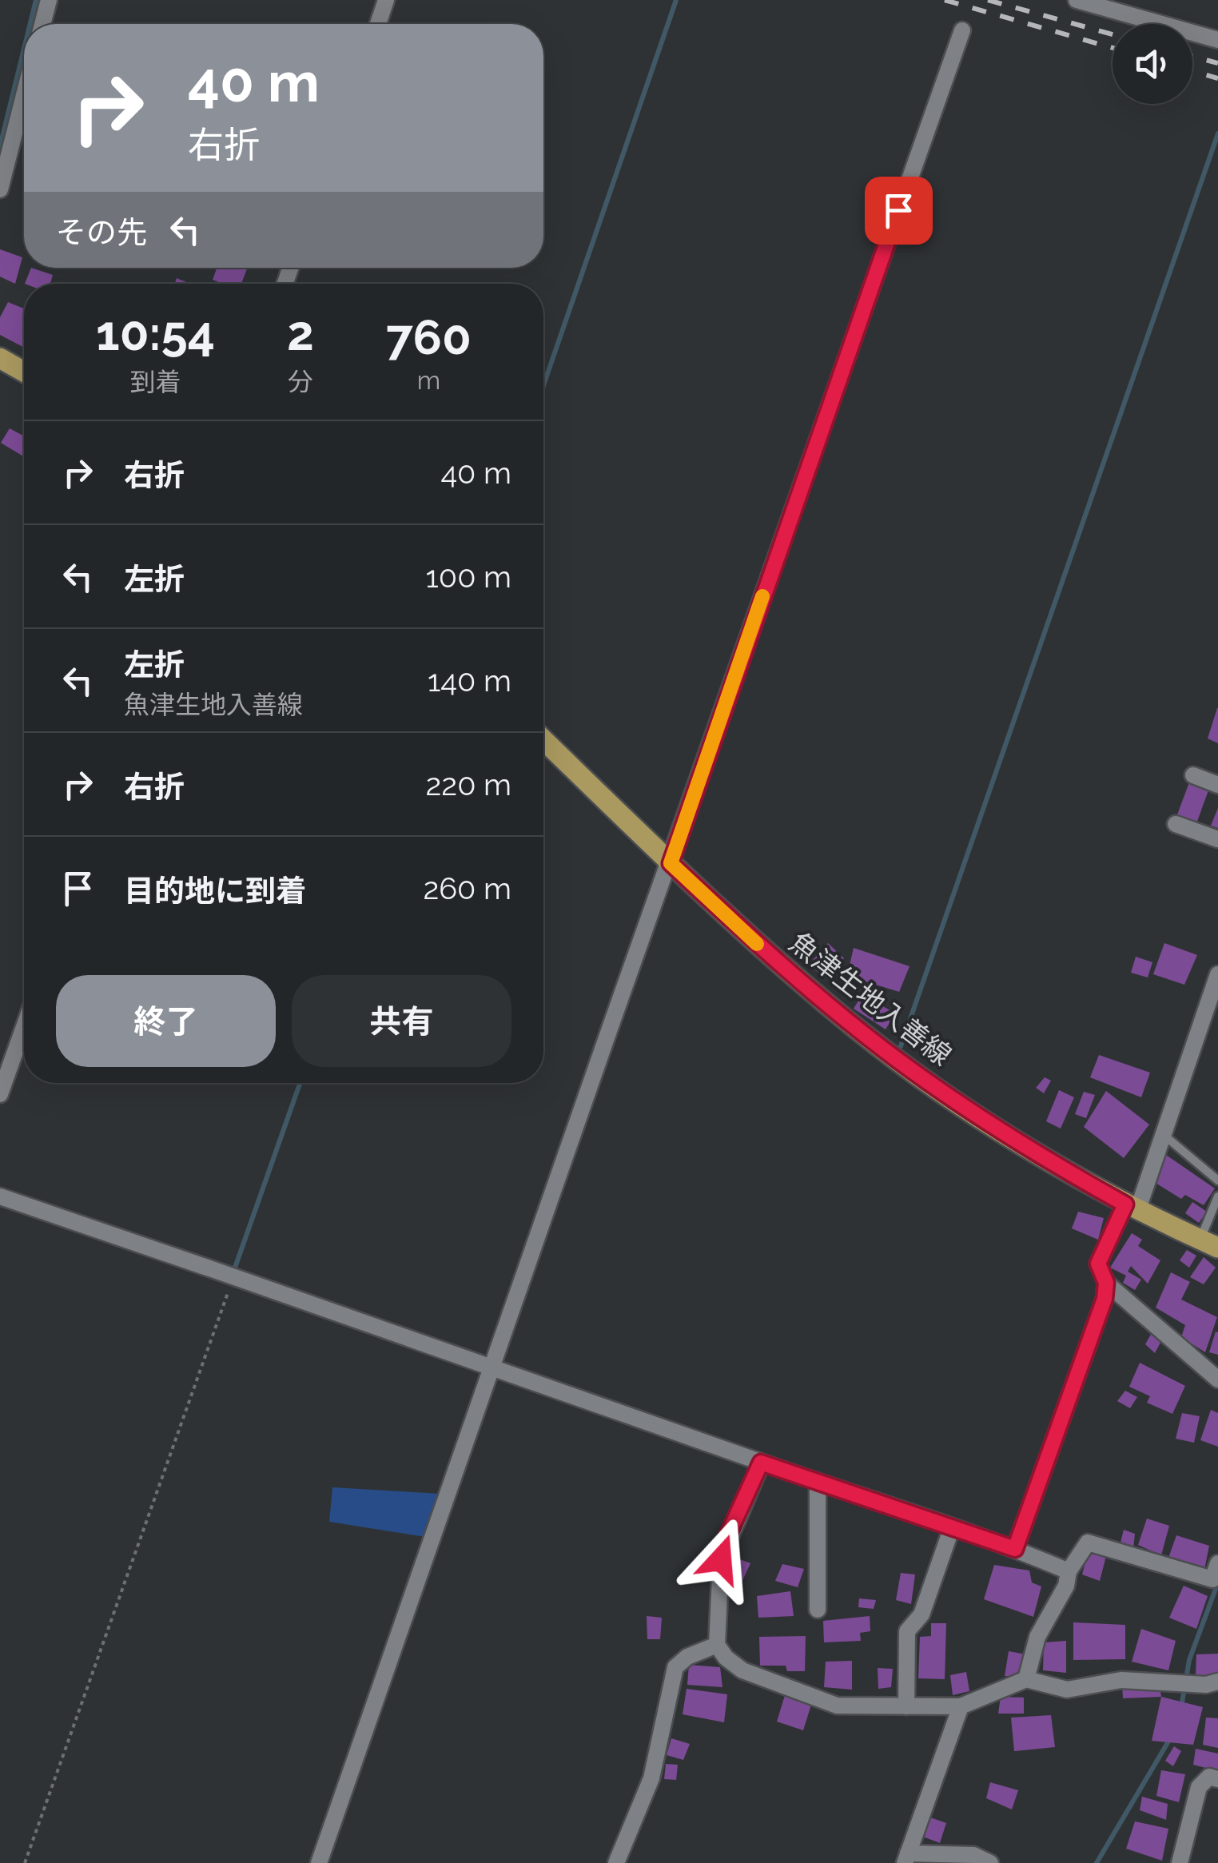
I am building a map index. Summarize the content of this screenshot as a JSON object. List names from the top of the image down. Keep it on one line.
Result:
{"streets":{"main road":["魚津生地入善線"]},"page":{"turn":["40 m","右折"],"then":"その先","eta":["10:54","到着","2","分","760","m"],"list":[{"name":"右折","value":"40 m"},{"name":"左折","value":"100 m"},{"name":"左折","note":"魚津生地入善線","value":"140 m"},{"name":"右折","value":"220 m"},{"name":"目的地に到着","value":"260 m"}],"buttons":["終了","共有"]}}
